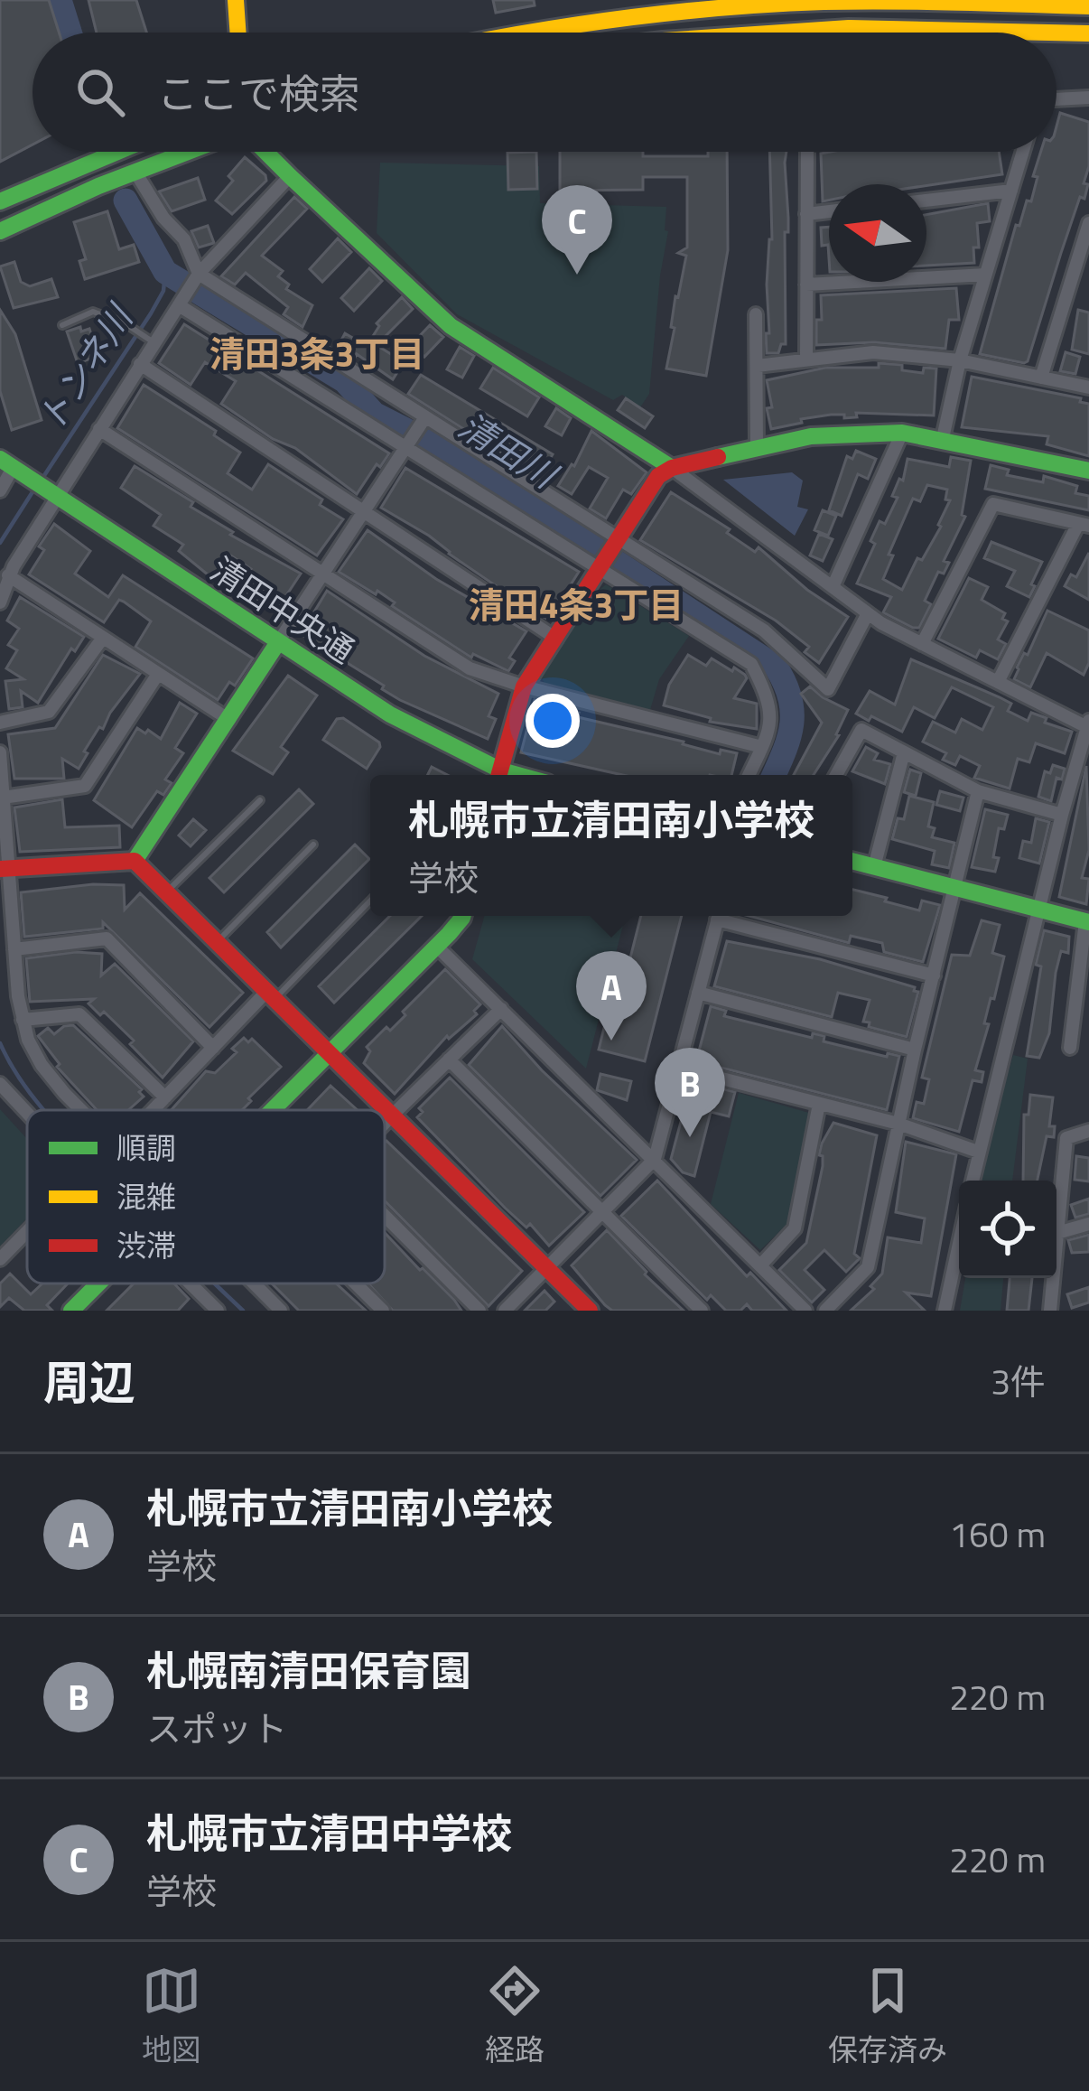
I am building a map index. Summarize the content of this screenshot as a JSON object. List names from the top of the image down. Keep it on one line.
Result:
{"streets":{"street":["清田中央通"]},"districts":["清田3条3丁目","清田4条3丁目"],"water":["トンネ川","清田川"],"legend":["順調","混雑","渋滞"],"north":"left","page":{"search":"ここで検索","pins":["C","A","B"],"popup":["札幌市立清田南小学校","学校"],"heading":["周辺","3件"],"list":[{"mark":"A","name":"札幌市立清田南小学校","note":"学校","value":"160 m"},{"mark":"B","name":"札幌南清田保育園","note":"スポット","value":"220 m"},{"mark":"C","name":"札幌市立清田中学校","note":"学校","value":"220 m"}],"nav":["地図","経路","保存済み"]}}
